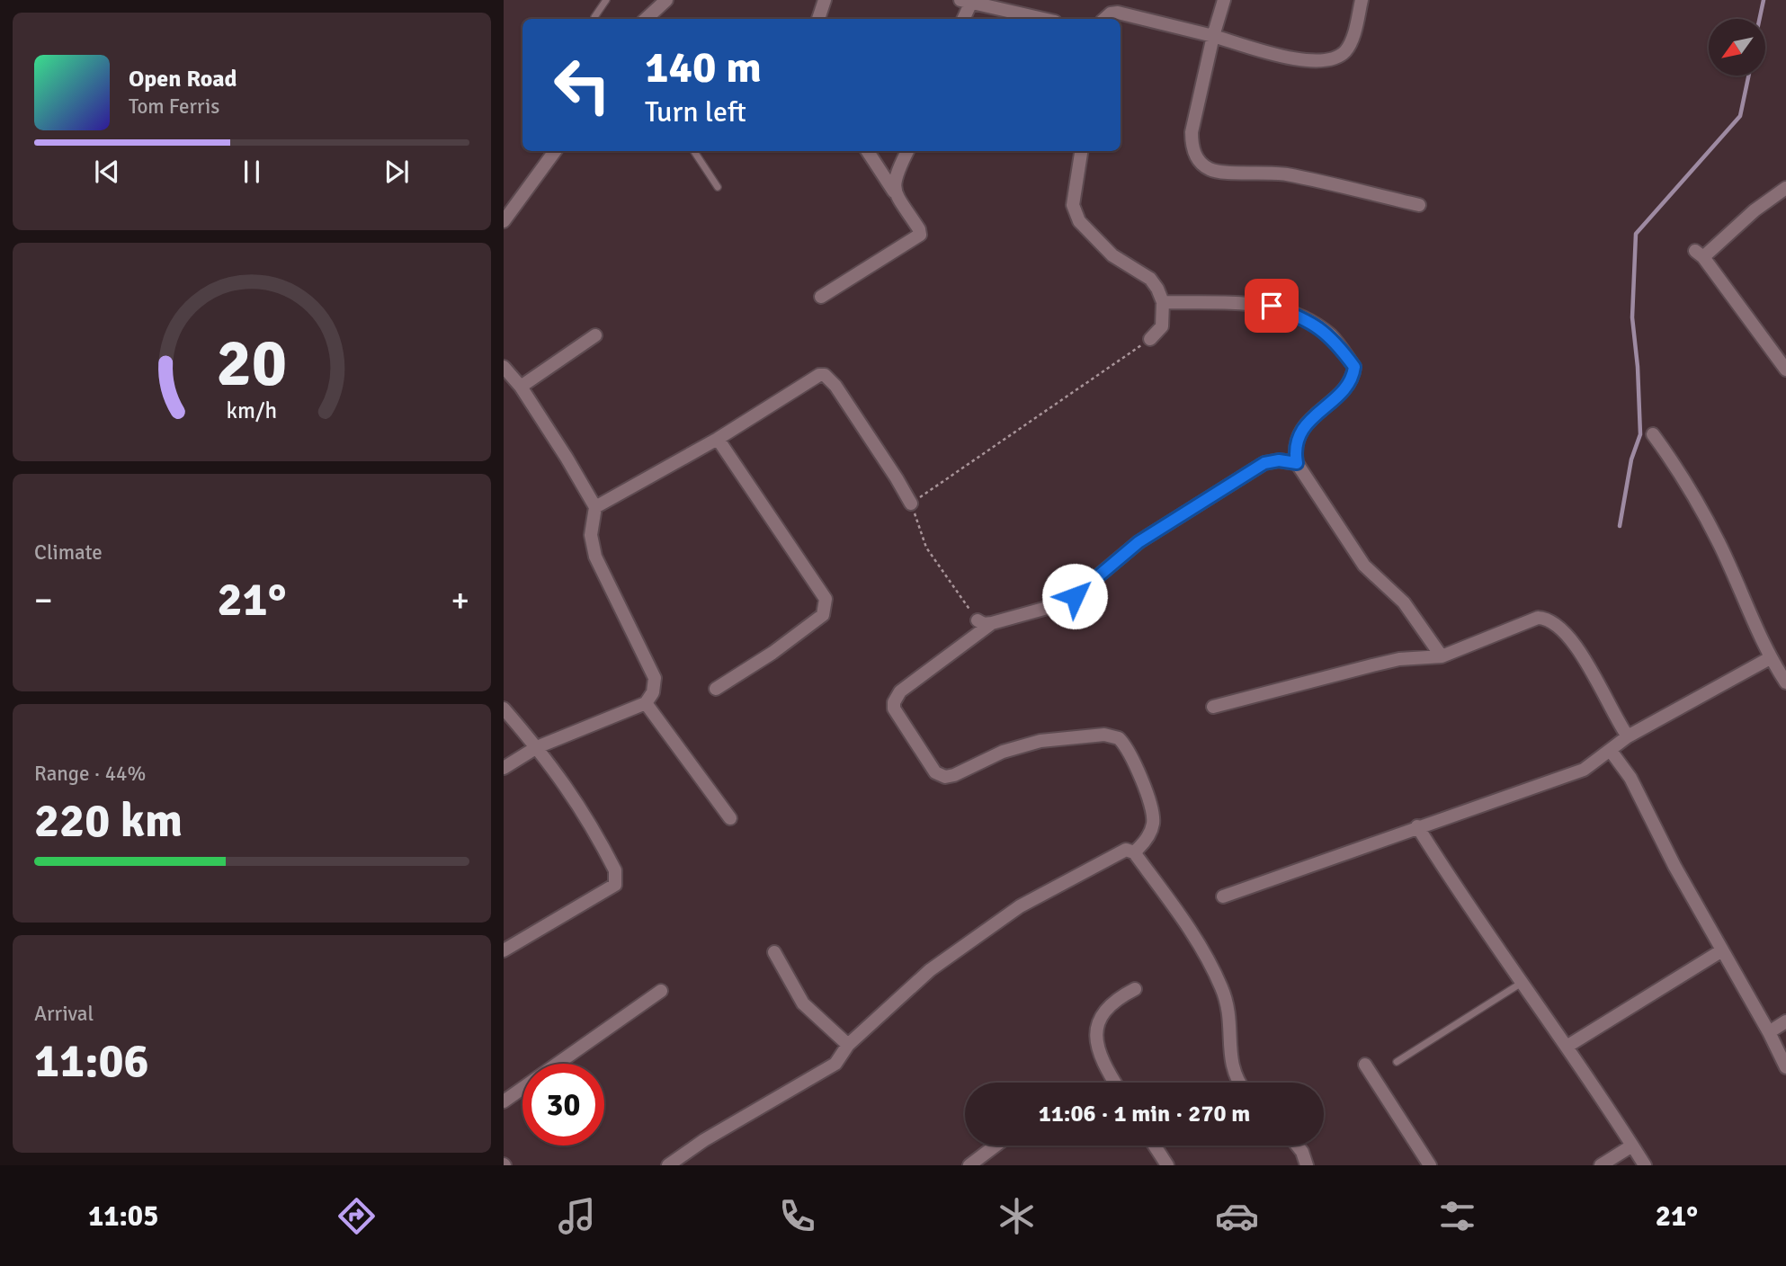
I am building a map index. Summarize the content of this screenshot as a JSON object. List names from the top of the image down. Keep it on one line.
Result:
{"north":"bottom left","page":{"turn":["140 m","Turn left"],"song":["Open Road","Tom Ferris"],"tile":["Climate",["Range · 44%","220 km"],["Arrival","11:06"]],"heat":["−","21°","+"],"limit":"30","trip":"11:06 · 1 min · 270 m","tabs":["11:05","21°"],"gauge":["20","km/h"]}}
